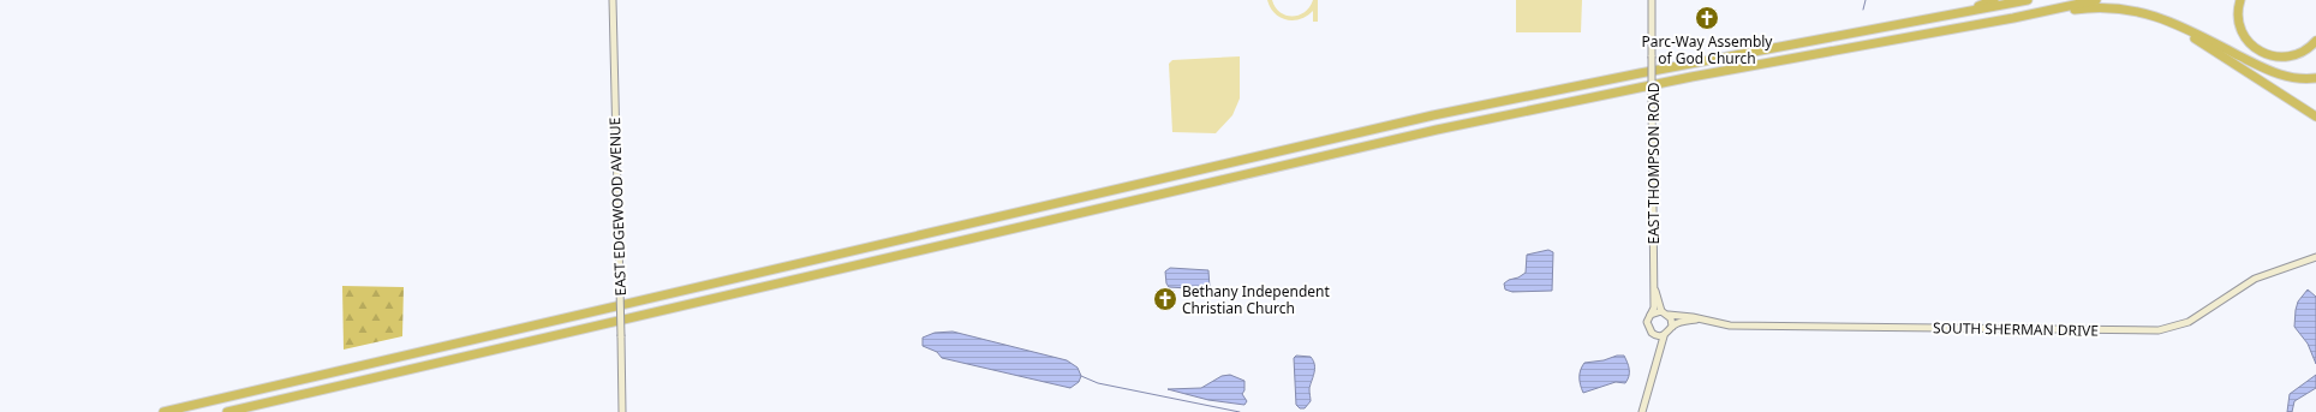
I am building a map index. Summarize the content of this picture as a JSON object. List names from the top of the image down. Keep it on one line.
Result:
{"streets":{"main road":["EAST THOMPSON ROAD","EAST EDGEWOOD AVENUE","SOUTH SHERMAN DRIVE"]},"crossings":[["EAST THOMPSON ROAD","SOUTH SHERMAN DRIVE"]],"places":{"church":["Parc-Way Assembly of God Church","Bethany Independent Christian Church"]}}
